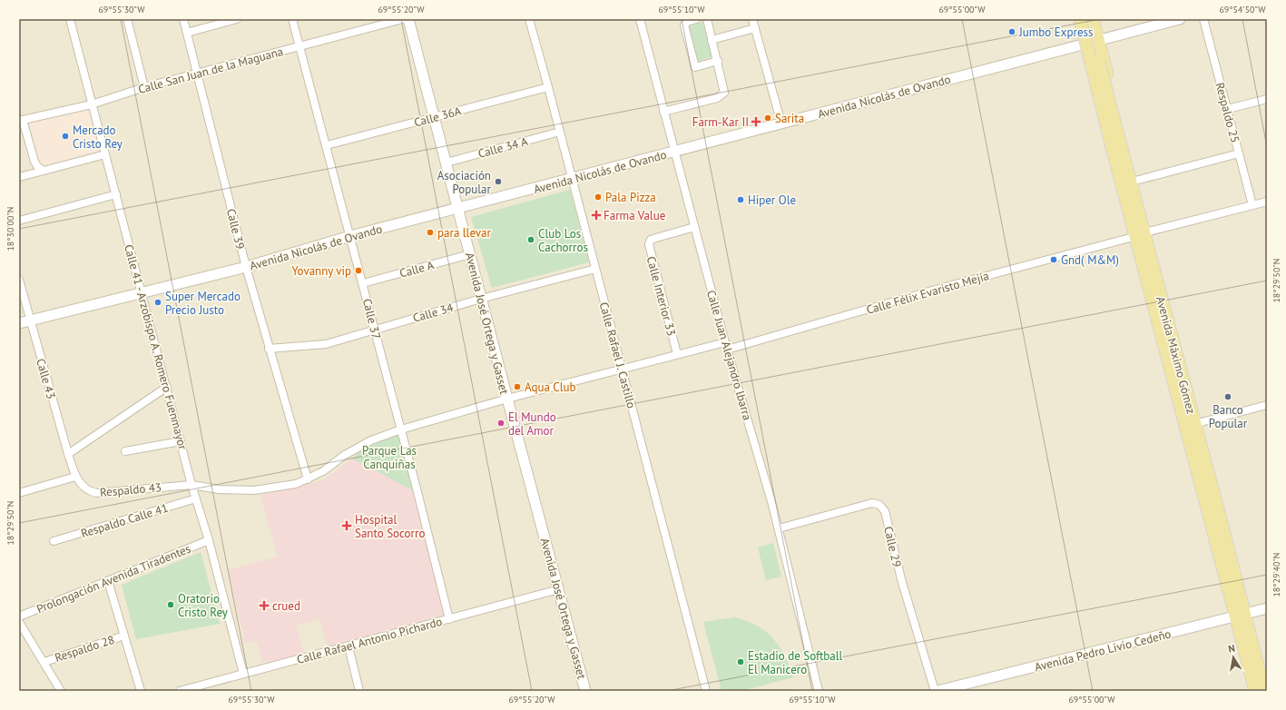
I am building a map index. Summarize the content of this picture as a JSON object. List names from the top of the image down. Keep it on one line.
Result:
{"streets":{"main road":["Avenida Nicolás de Ovando","Avenida José Ortega y Gasset","Avenida Máximo Gómez","Avenida Pedro Livio Cedeño"],"street":["Calle San Juan de la Maguana","Respaldo 25","Calle 36A","Calle 34 A","Calle 39","Calle A","Calle Félix Evaristo Mejía","Calle Interior 33","Calle 34","Calle 37","Calle 41 - Arzobispo A. Romero Fuenmayor","Calle Rafael J. Castillo","Calle Juan Alejandro lbarra","Calle 43","Respaldo 43","Respaldo Calle 41","Calle 29","Prolongación Avenida Tiradentes","Calle Rafael Antonio Pichardo","Respaldo 28"]},"crossings":[["Calle San Juan de la Maguana","Calle 39"],["Calle San Juan de la Maguana","Calle 37"],["Calle San Juan de la Maguana","Calle 41 - Arzobispo A. Romero Fuenmayor"],["Avenida Nicolás de Ovando","Calle 39"],["Avenida Nicolás de Ovando","Calle 37"],["Avenida Nicolás de Ovando","Avenida José Ortega y Gasset"],["Avenida Nicolás de Ovando","Calle 41 - Arzobispo A. Romero Fuenmayor"],["Avenida Nicolás de Ovando","Calle Rafael J. Castillo"],["Avenida Nicolás de Ovando","Calle Juan Alejandro lbarra"],["Avenida Nicolás de Ovando","Calle 43"],["Calle 36A","Calle 37"],["Calle 36A","Avenida José Ortega y Gasset"],["Calle 36A","Calle Rafael J. Castillo"],["Calle 34 A","Avenida José Ortega y Gasset"],["Calle 34 A","Calle Rafael J. Castillo"],["Calle 39","Calle Félix Evaristo Mejía"],["Calle 39","Calle 34"],["Calle A","Calle 37"],["Calle A","Avenida José Ortega y Gasset"],["Calle Félix Evaristo Mejía","Calle Interior 33"],["Calle Félix Evaristo Mejía","Calle 37"],["Calle Félix Evaristo Mejía","Avenida José Ortega y Gasset"],["Calle Félix Evaristo Mejía","Calle 41 - Arzobispo A. Romero Fuenmayor"],["Calle Félix Evaristo Mejía","Calle Rafael J. Castillo"],["Calle Félix Evaristo Mejía","Calle Juan Alejandro lbarra"],["Calle Félix Evaristo Mejía","Respaldo 43"],["Calle Interior 33","Calle Juan Alejandro lbarra"],["Calle 34","Calle 37"],["Calle 34","Avenida José Ortega y Gasset"],["Calle 34","Calle Rafael J. Castillo"],["Calle 37","Calle Rafael Antonio Pichardo"],["Avenida José Ortega y Gasset","Calle Rafael Antonio Pichardo"],["Calle 41 - Arzobispo A. Romero Fuenmayor","Respaldo 43"],["Calle 41 - Arzobispo A. Romero Fuenmayor","Respaldo Calle 41"],["Calle 41 - Arzobispo A. Romero Fuenmayor","Prolongación Avenida Tiradentes"],["Calle 41 - Arzobispo A. Romero Fuenmayor","Calle Rafael Antonio Pichardo"],["Calle Juan Alejandro lbarra","Calle 29"],["Avenida Máximo Gómez","Avenida Pedro Livio Cedeño"],["Calle 43","Respaldo 43"]],"parks":["Parque Las Canquiñas"],"places":{"other":["Jumbo Express","Sarita","Mercado Cristo Rey","Asociación Popular","Pala Pizza","Hiper Ole","para llevar","Club Los Cachorros","Gnd( M&M)","Yovanny vip","Super Mercado Precio Justo","Aqua Club","Banco Popular","El Mundo del Amor","Oratorio Cristo Rey","Estadio de Softball El Manicero"],"health":["Farm-Kar II","Farma Value","Hospital Santo Socorro","crued"]},"north":"top","coordinates":["69°55'30\"W","69°55'20\"W","69°55'10\"W","69°55'00\"W","69°54'50\"W","18°30'00\"N","18°29'50\"N","18°29'40\"N"]}
